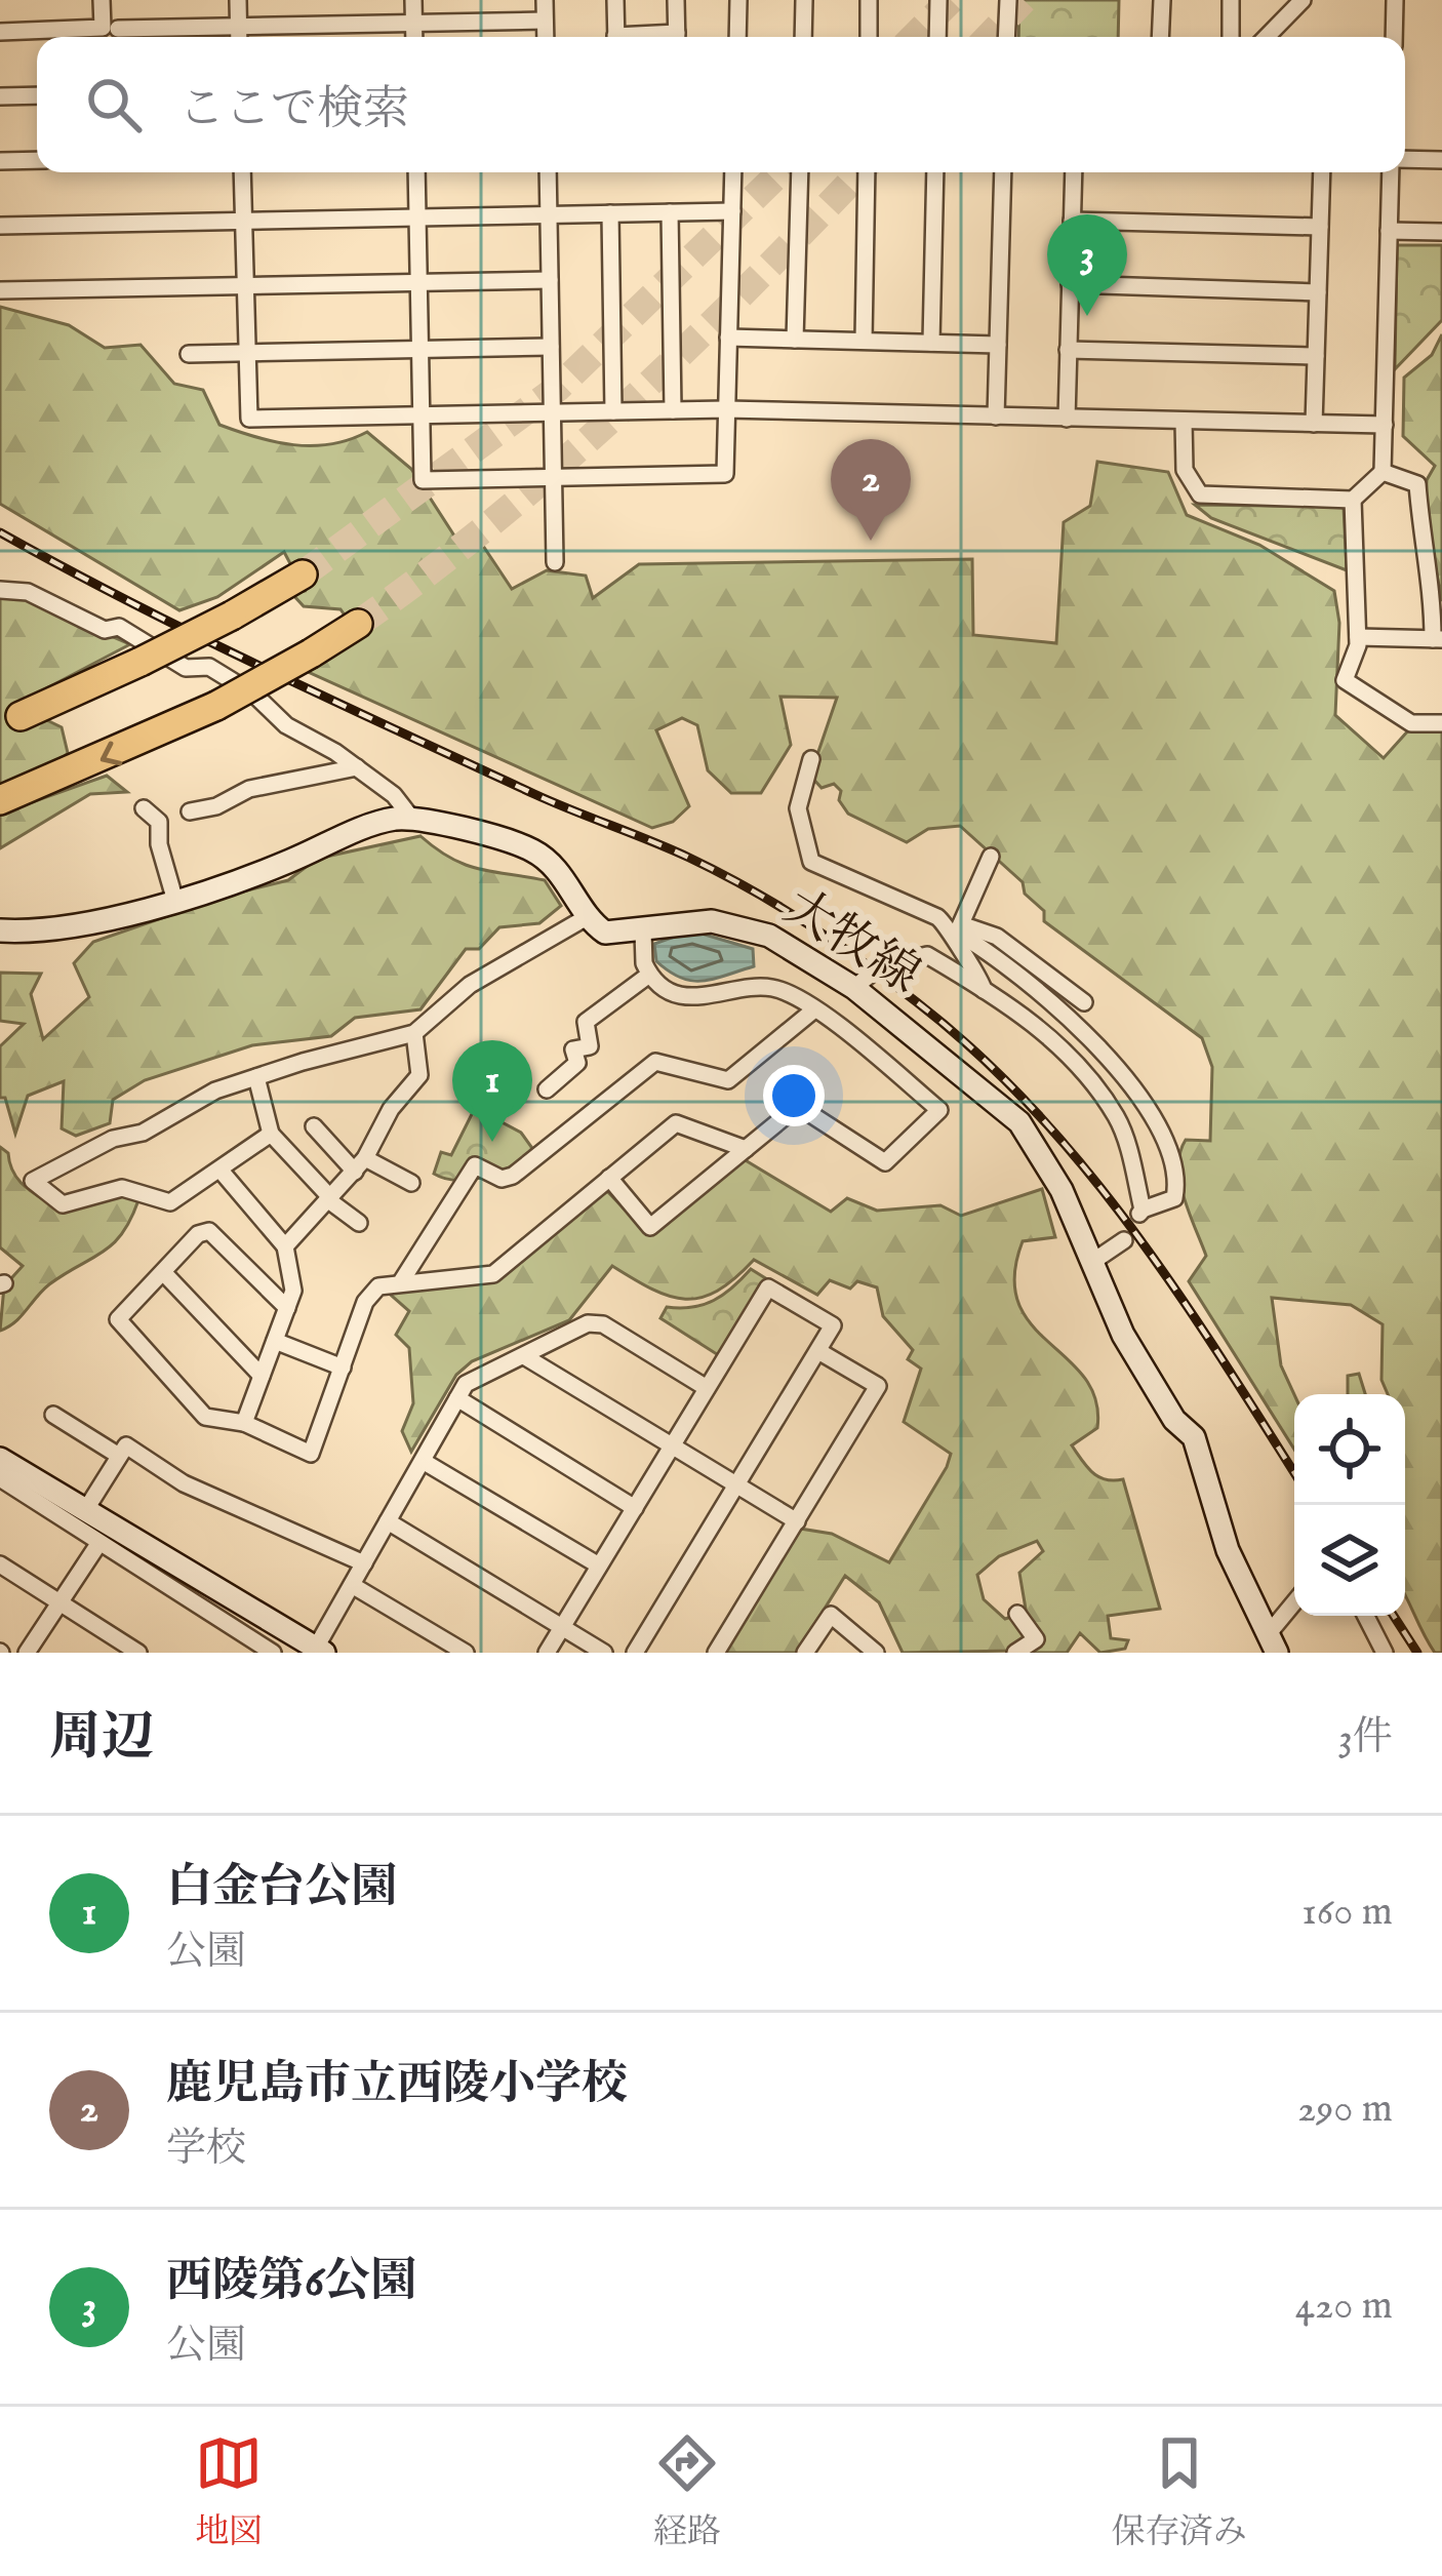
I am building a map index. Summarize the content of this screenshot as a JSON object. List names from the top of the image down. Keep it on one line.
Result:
{"streets":{"street":["大牧線"]},"page":{"search":"ここで検索","pins":["3","2","1"],"heading":["周辺","3件"],"list":[{"mark":"1","name":"白金台公園","note":"公園","value":"160 m"},{"mark":"2","name":"鹿児島市立西陵小学校","note":"学校","value":"290 m"},{"mark":"3","name":"西陵第6公園","note":"公園","value":"420 m"}],"nav":["地図","経路","保存済み"]}}
